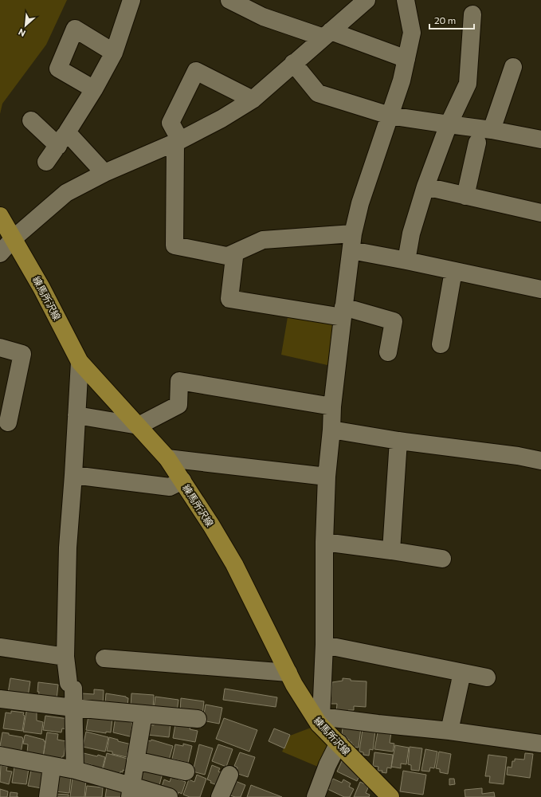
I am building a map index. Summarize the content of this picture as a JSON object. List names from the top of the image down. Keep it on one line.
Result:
{"streets":{"main road":["練馬所沢線"]},"scale_bar":"20 m","north":"bottom left"}
